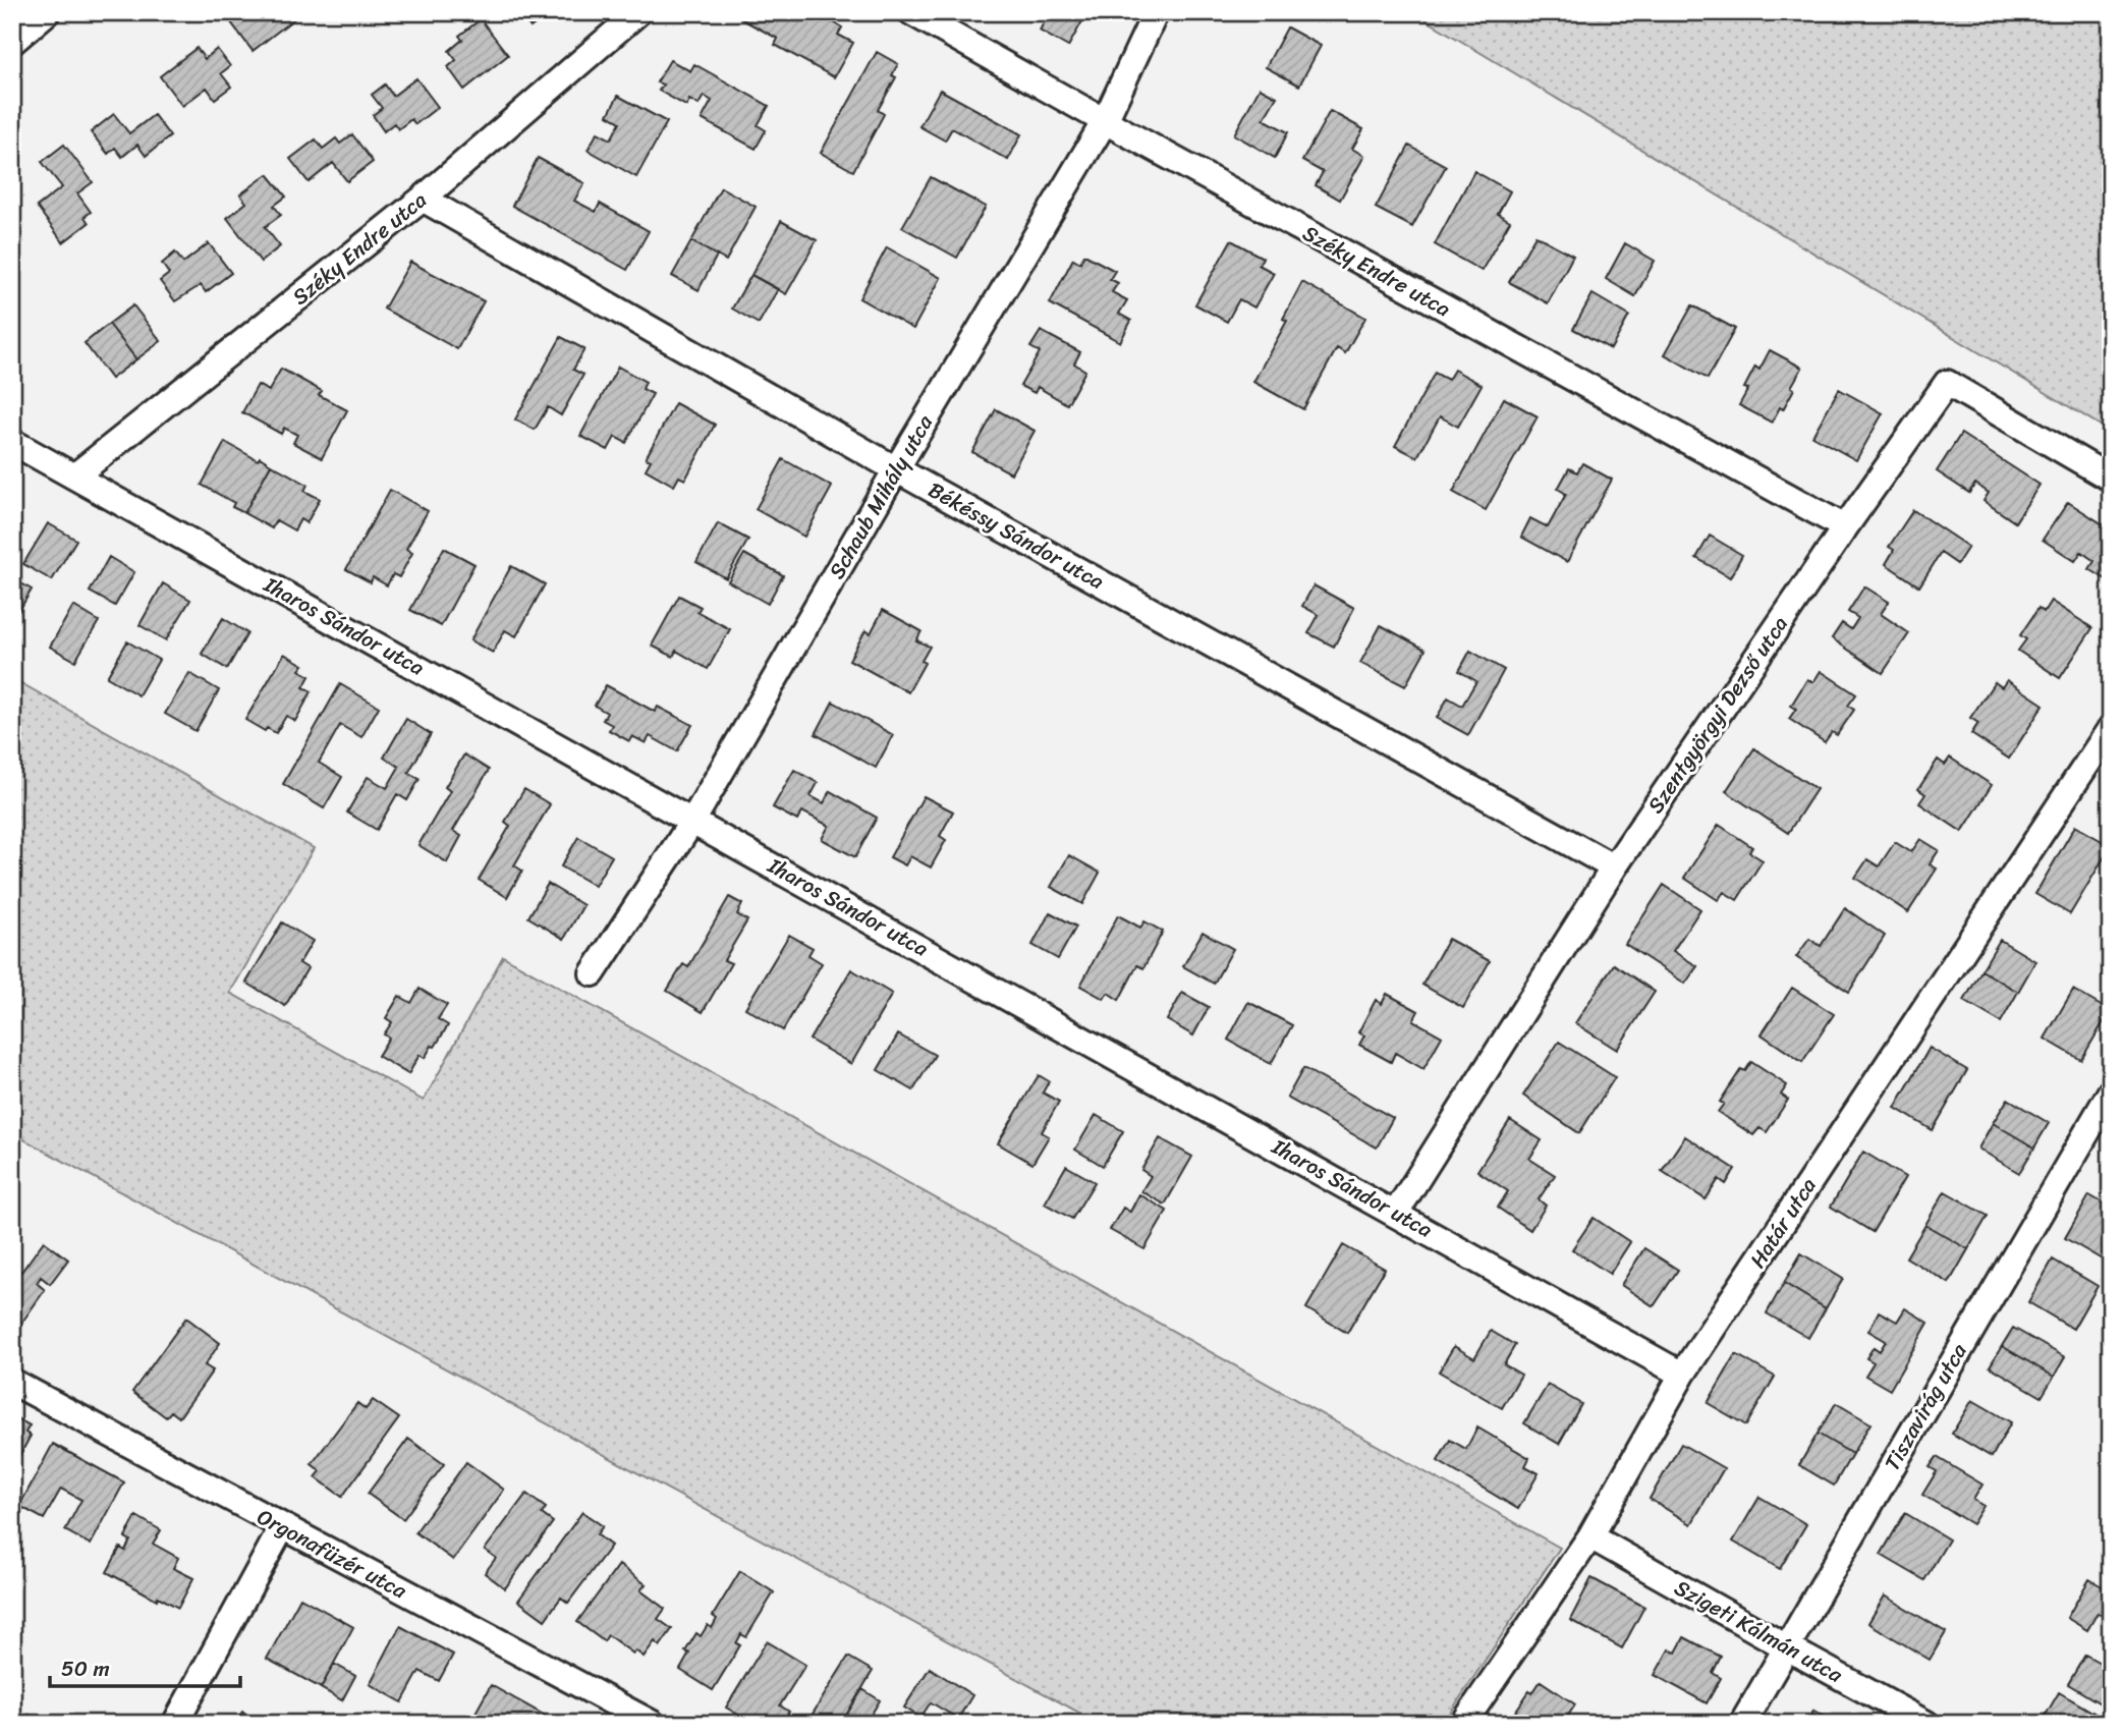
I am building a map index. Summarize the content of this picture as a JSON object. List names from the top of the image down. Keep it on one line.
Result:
{"streets":{"street":["Széky Endre utca","Schaub Mihály utca","Békéssy Sándor utca","Iharos Sándor utca","Szentgyörgyi Dezső utca","Határ utca","Tiszavirág utca","Orgonafüzér utca","Szigeti Kálmán utca"]},"crossings":[["Széky Endre utca","Schaub Mihály utca"],["Széky Endre utca","Békéssy Sándor utca"],["Széky Endre utca","Iharos Sándor utca"],["Széky Endre utca","Szentgyörgyi Dezső utca"],["Schaub Mihály utca","Békéssy Sándor utca"],["Schaub Mihály utca","Iharos Sándor utca"],["Békéssy Sándor utca","Szentgyörgyi Dezső utca"],["Iharos Sándor utca","Szentgyörgyi Dezső utca"],["Iharos Sándor utca","Határ utca"],["Határ utca","Szigeti Kálmán utca"],["Tiszavirág utca","Szigeti Kálmán utca"]],"scale_bar":"50 m"}
